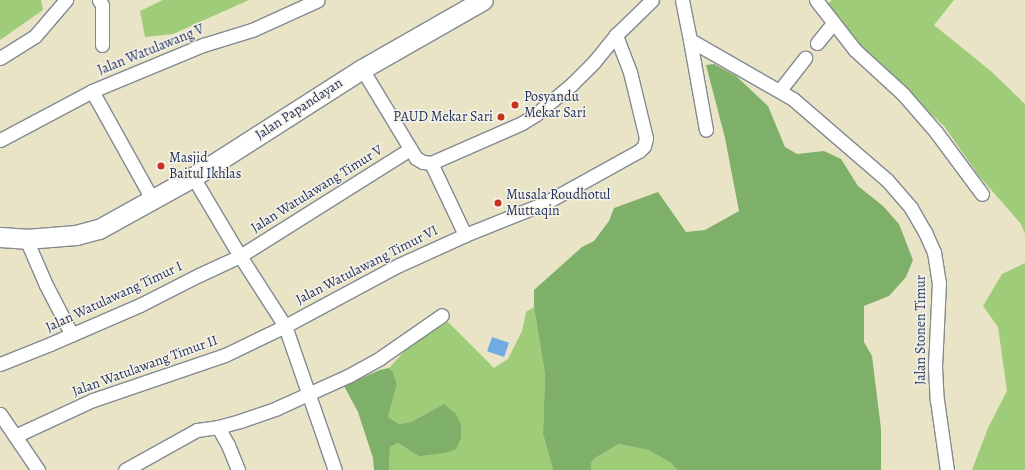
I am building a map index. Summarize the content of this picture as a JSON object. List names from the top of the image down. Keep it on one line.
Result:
{"streets":{"main road":["Jalan Papandayan"],"street":["Jalan Watulawang V","Jalan Watulawang Timur V","Jalan Watulawang Timur VI","Jalan Watulawang Timur I","Jalan Stonen Timur","Jalan Watulawang Timur II"]},"crossings":[["Jalan Watulawang Timur V","Jalan Watulawang Timur I"],["Jalan Watulawang Timur VI","Jalan Watulawang Timur II"]],"places":["Posyandu Mekar Sari","PAUD Mekar Sari","Masjid Baitul Ikhlas","Musala Roudhotul Muttaqin"]}
